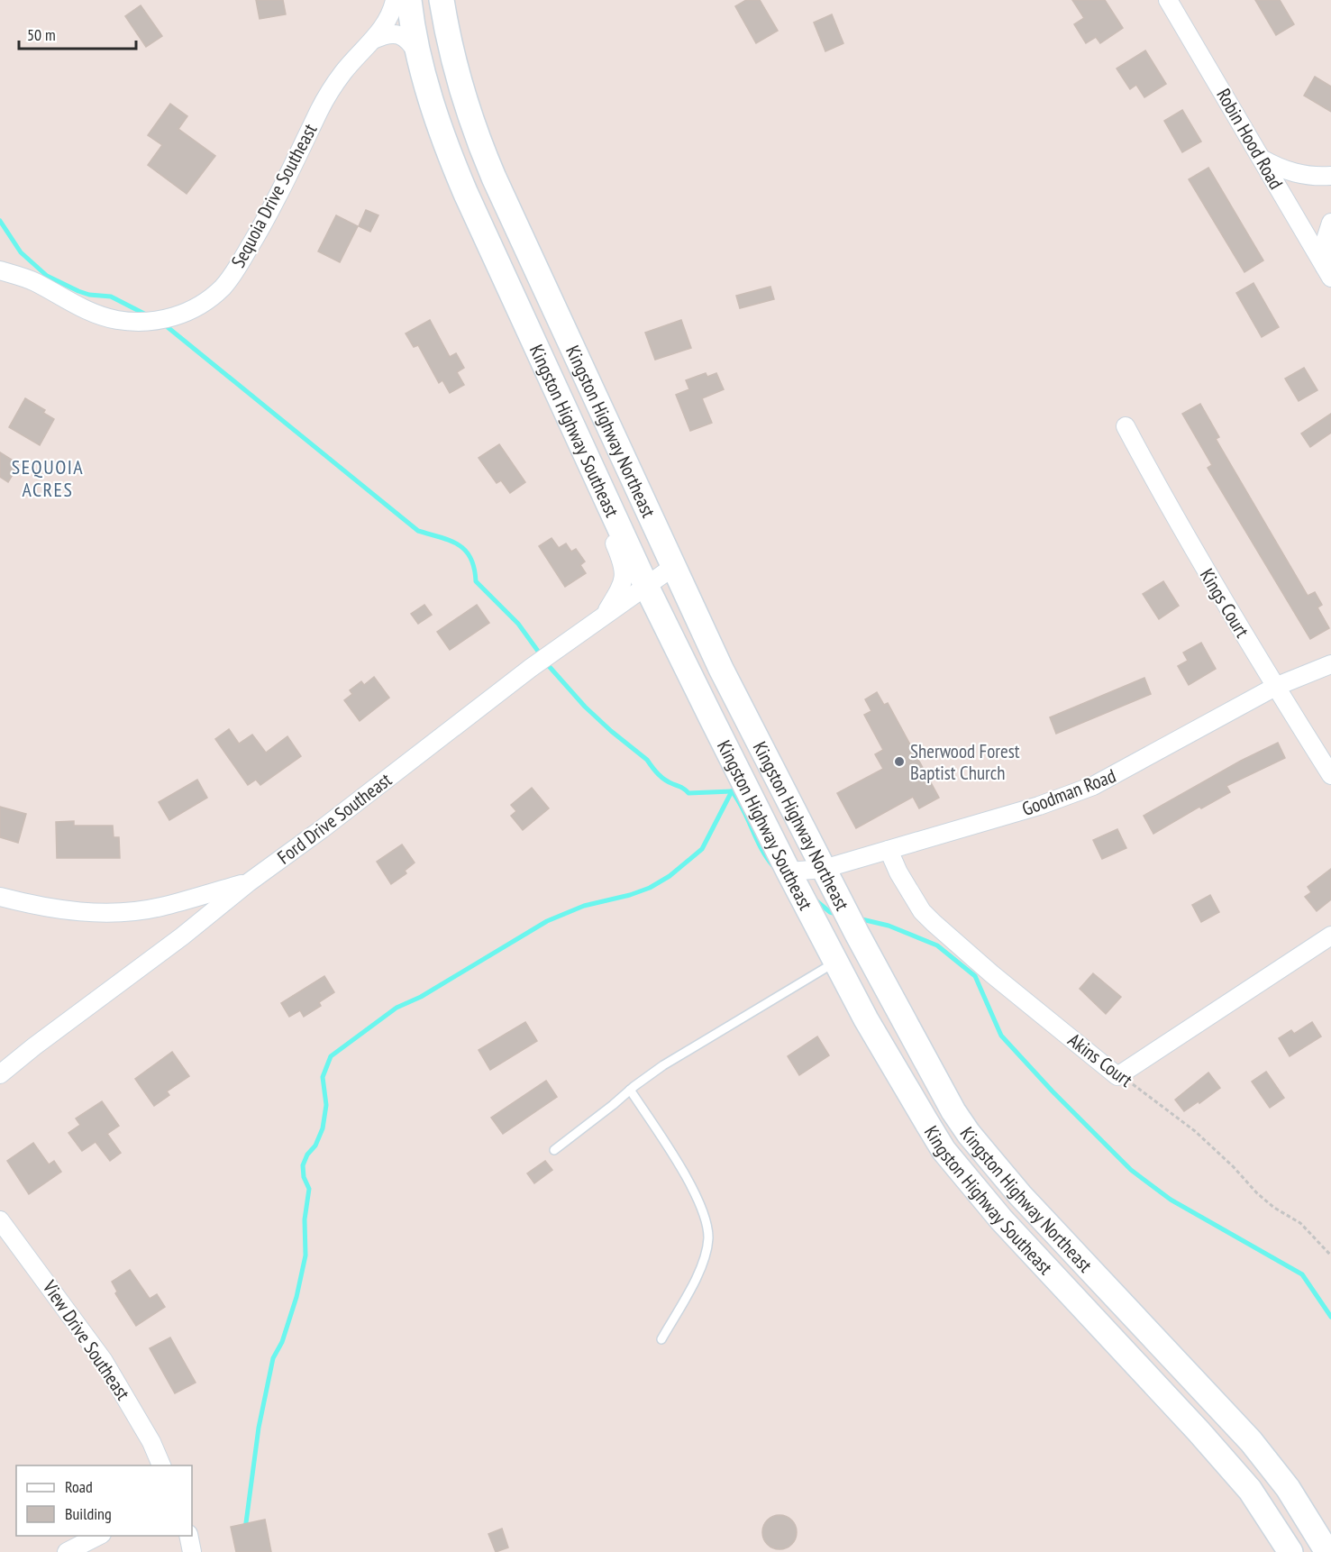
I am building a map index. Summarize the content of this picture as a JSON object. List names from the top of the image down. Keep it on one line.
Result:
{"streets":{"main road":["Kingston Highway Southeast","Kingston Highway Northeast"],"street":["Robin Hood Road","Sequoia Drive Southeast","Kings Court","Goodman Road","Ford Drive Southeast","Akins Court","View Drive Southeast"]},"crossings":[["Kingston Highway Southeast","Goodman Road"],["Kingston Highway Southeast","Ford Drive Southeast"],["Kingston Highway Northeast","Goodman Road"],["Kingston Highway Northeast","Ford Drive Southeast"],["Kings Court","Goodman Road"],["Goodman Road","Akins Court"]],"districts":["SEQUOIA ACRES"],"places":["Sherwood Forest Baptist Church"],"legend":["Road","Building"],"scale_bar":"50 m"}
